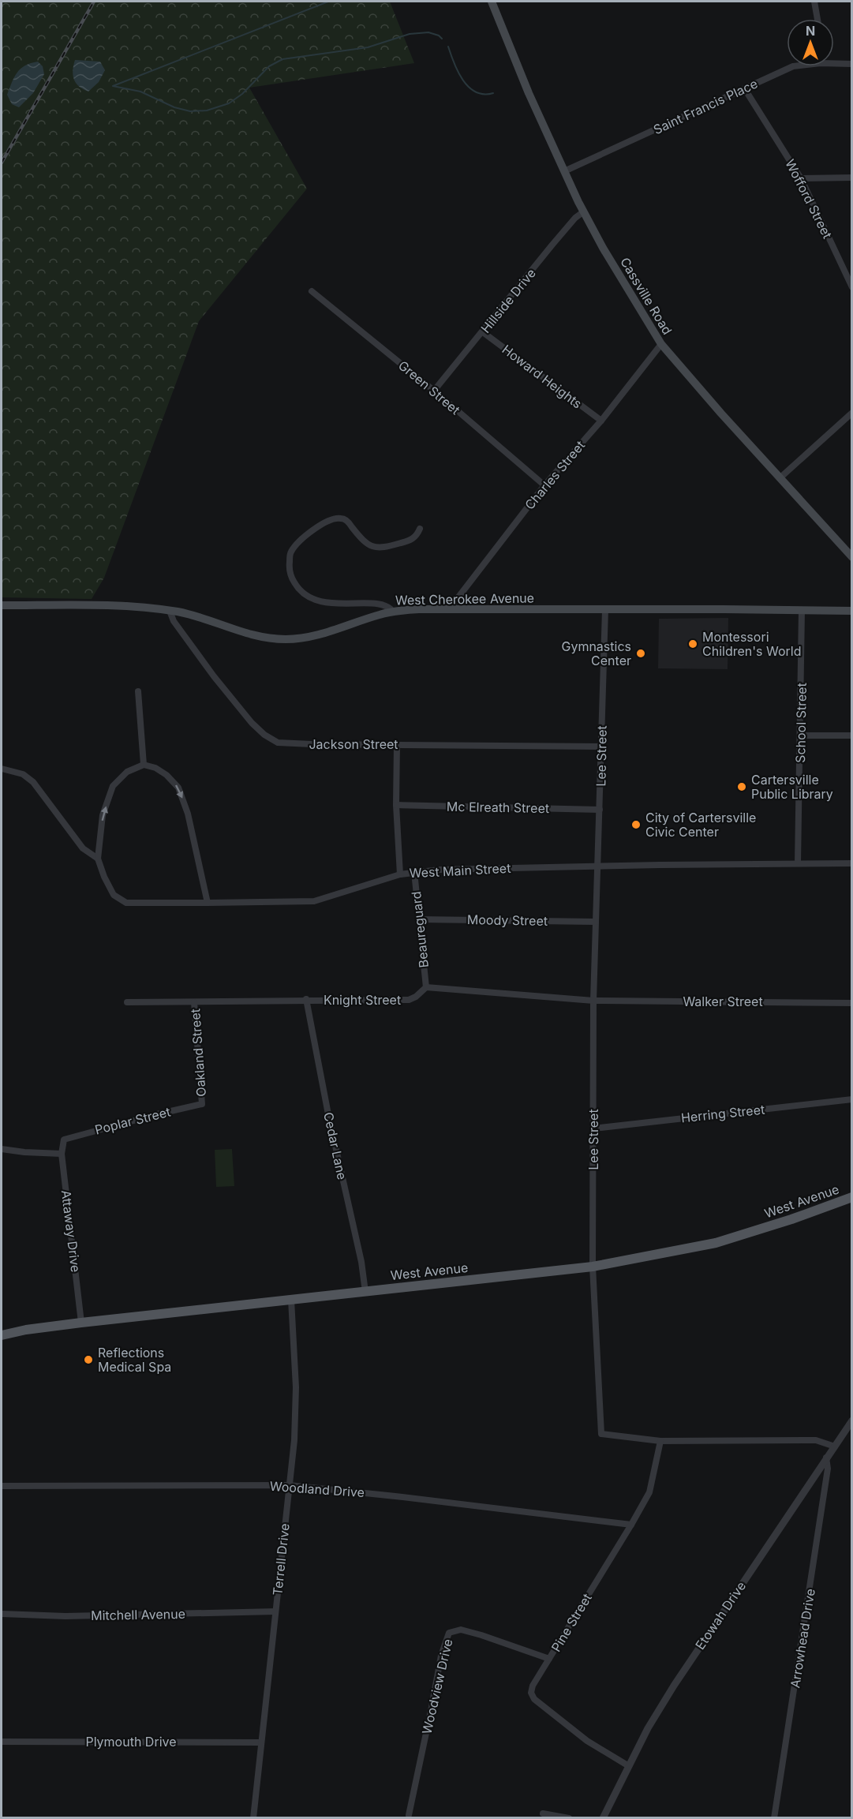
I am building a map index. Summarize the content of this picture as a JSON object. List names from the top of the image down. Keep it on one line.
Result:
{"streets":{"main road":["Cassville Road","West Cherokee Avenue","West Avenue"],"street":["Saint Francis Place","Wofford Street","Hillside Drive","Howard Heights","Green Street","Charles Street","School Street","Jackson Street","Lee Street","Mc Elreath Street","West Main Street","Moody Street","Beaureguard","Knight Street","Walker Street","Oakland Street","Herring Street","Poplar Street","Cedar Lane","Attaway Drive","Woodland Drive","Terrell Drive","Mitchell Avenue","Etowah Drive","Pine Street","Arrowhead Drive","Woodview Drive","Plymouth Drive"]},"crossings":[["Saint Francis Place","Wofford Street"],["Saint Francis Place","Cassville Road"],["Cassville Road","Hillside Drive"],["Cassville Road","Charles Street"],["Hillside Drive","Howard Heights"],["Hillside Drive","Green Street"],["Howard Heights","Charles Street"],["Green Street","Charles Street"],["Charles Street","West Cherokee Avenue"],["West Cherokee Avenue","School Street"],["West Cherokee Avenue","Jackson Street"],["West Cherokee Avenue","Lee Street"],["School Street","West Main Street"],["Jackson Street","Lee Street"],["Lee Street","Mc Elreath Street"],["Lee Street","West Main Street"],["Lee Street","Moody Street"],["Lee Street","Walker Street"],["Lee Street","Herring Street"],["Lee Street","West Avenue"],["Lee Street","Etowah Drive"],["Lee Street","Pine Street"],["West Main Street","Beaureguard"],["Moody Street","Beaureguard"],["Beaureguard","Knight Street"],["Knight Street","Oakland Street"],["Knight Street","Cedar Lane"],["Oakland Street","Poplar Street"],["Poplar Street","Attaway Drive"],["Cedar Lane","West Avenue"],["West Avenue","Attaway Drive"],["West Avenue","Terrell Drive"],["Woodland Drive","Terrell Drive"],["Woodland Drive","Pine Street"],["Terrell Drive","Mitchell Avenue"],["Terrell Drive","Plymouth Drive"],["Etowah Drive","Pine Street"],["Etowah Drive","Arrowhead Drive"],["Pine Street","Woodview Drive"]],"places":["Montessori Children's World","Gymnastics Center","Cartersville Public Library","City of Cartersville Civic Center","Reflections Medical Spa"],"north":"top"}
